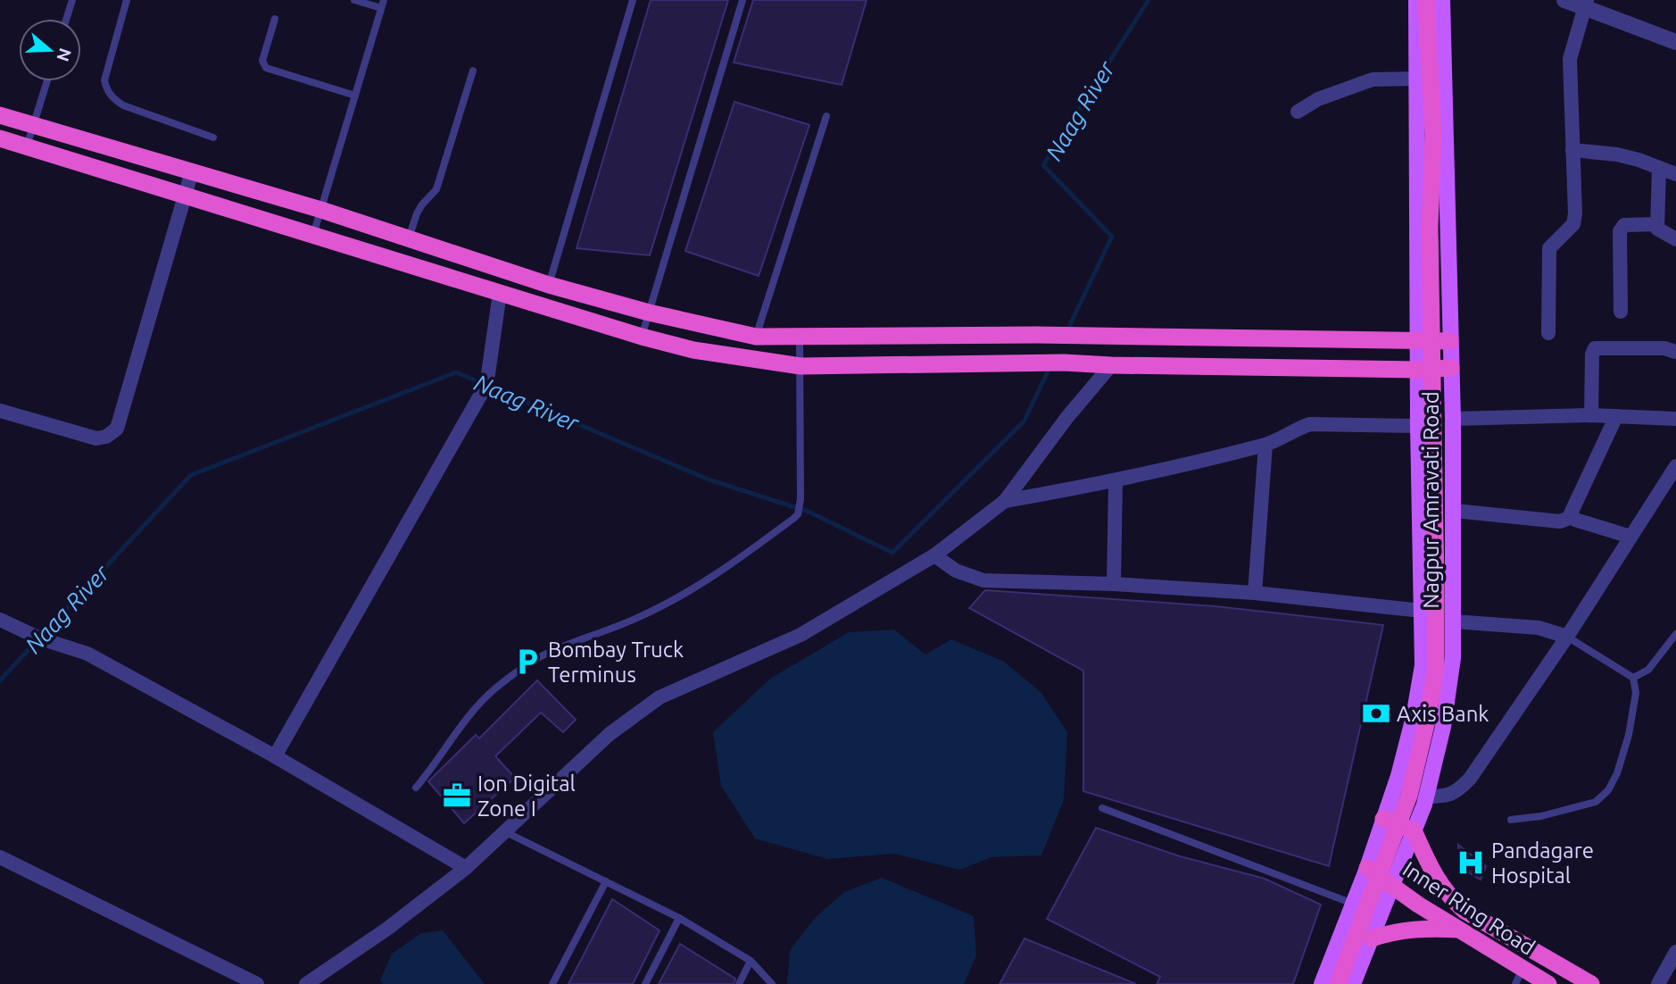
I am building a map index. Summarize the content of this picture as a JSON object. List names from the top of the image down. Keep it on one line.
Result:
{"streets":{"highway":["Inner Ring Road"],"main road":["Nagpur Amravati Road"]},"crossings":[["Nagpur Amravati Road","Inner Ring Road"]],"water":["Naag River"],"places":{"parking":["Bombay Truck Terminus"],"bank":["Axis Bank"],"office":["Ion Digital Zone I"],"hospital":["Pandagare Hospital"]},"north":"right"}
